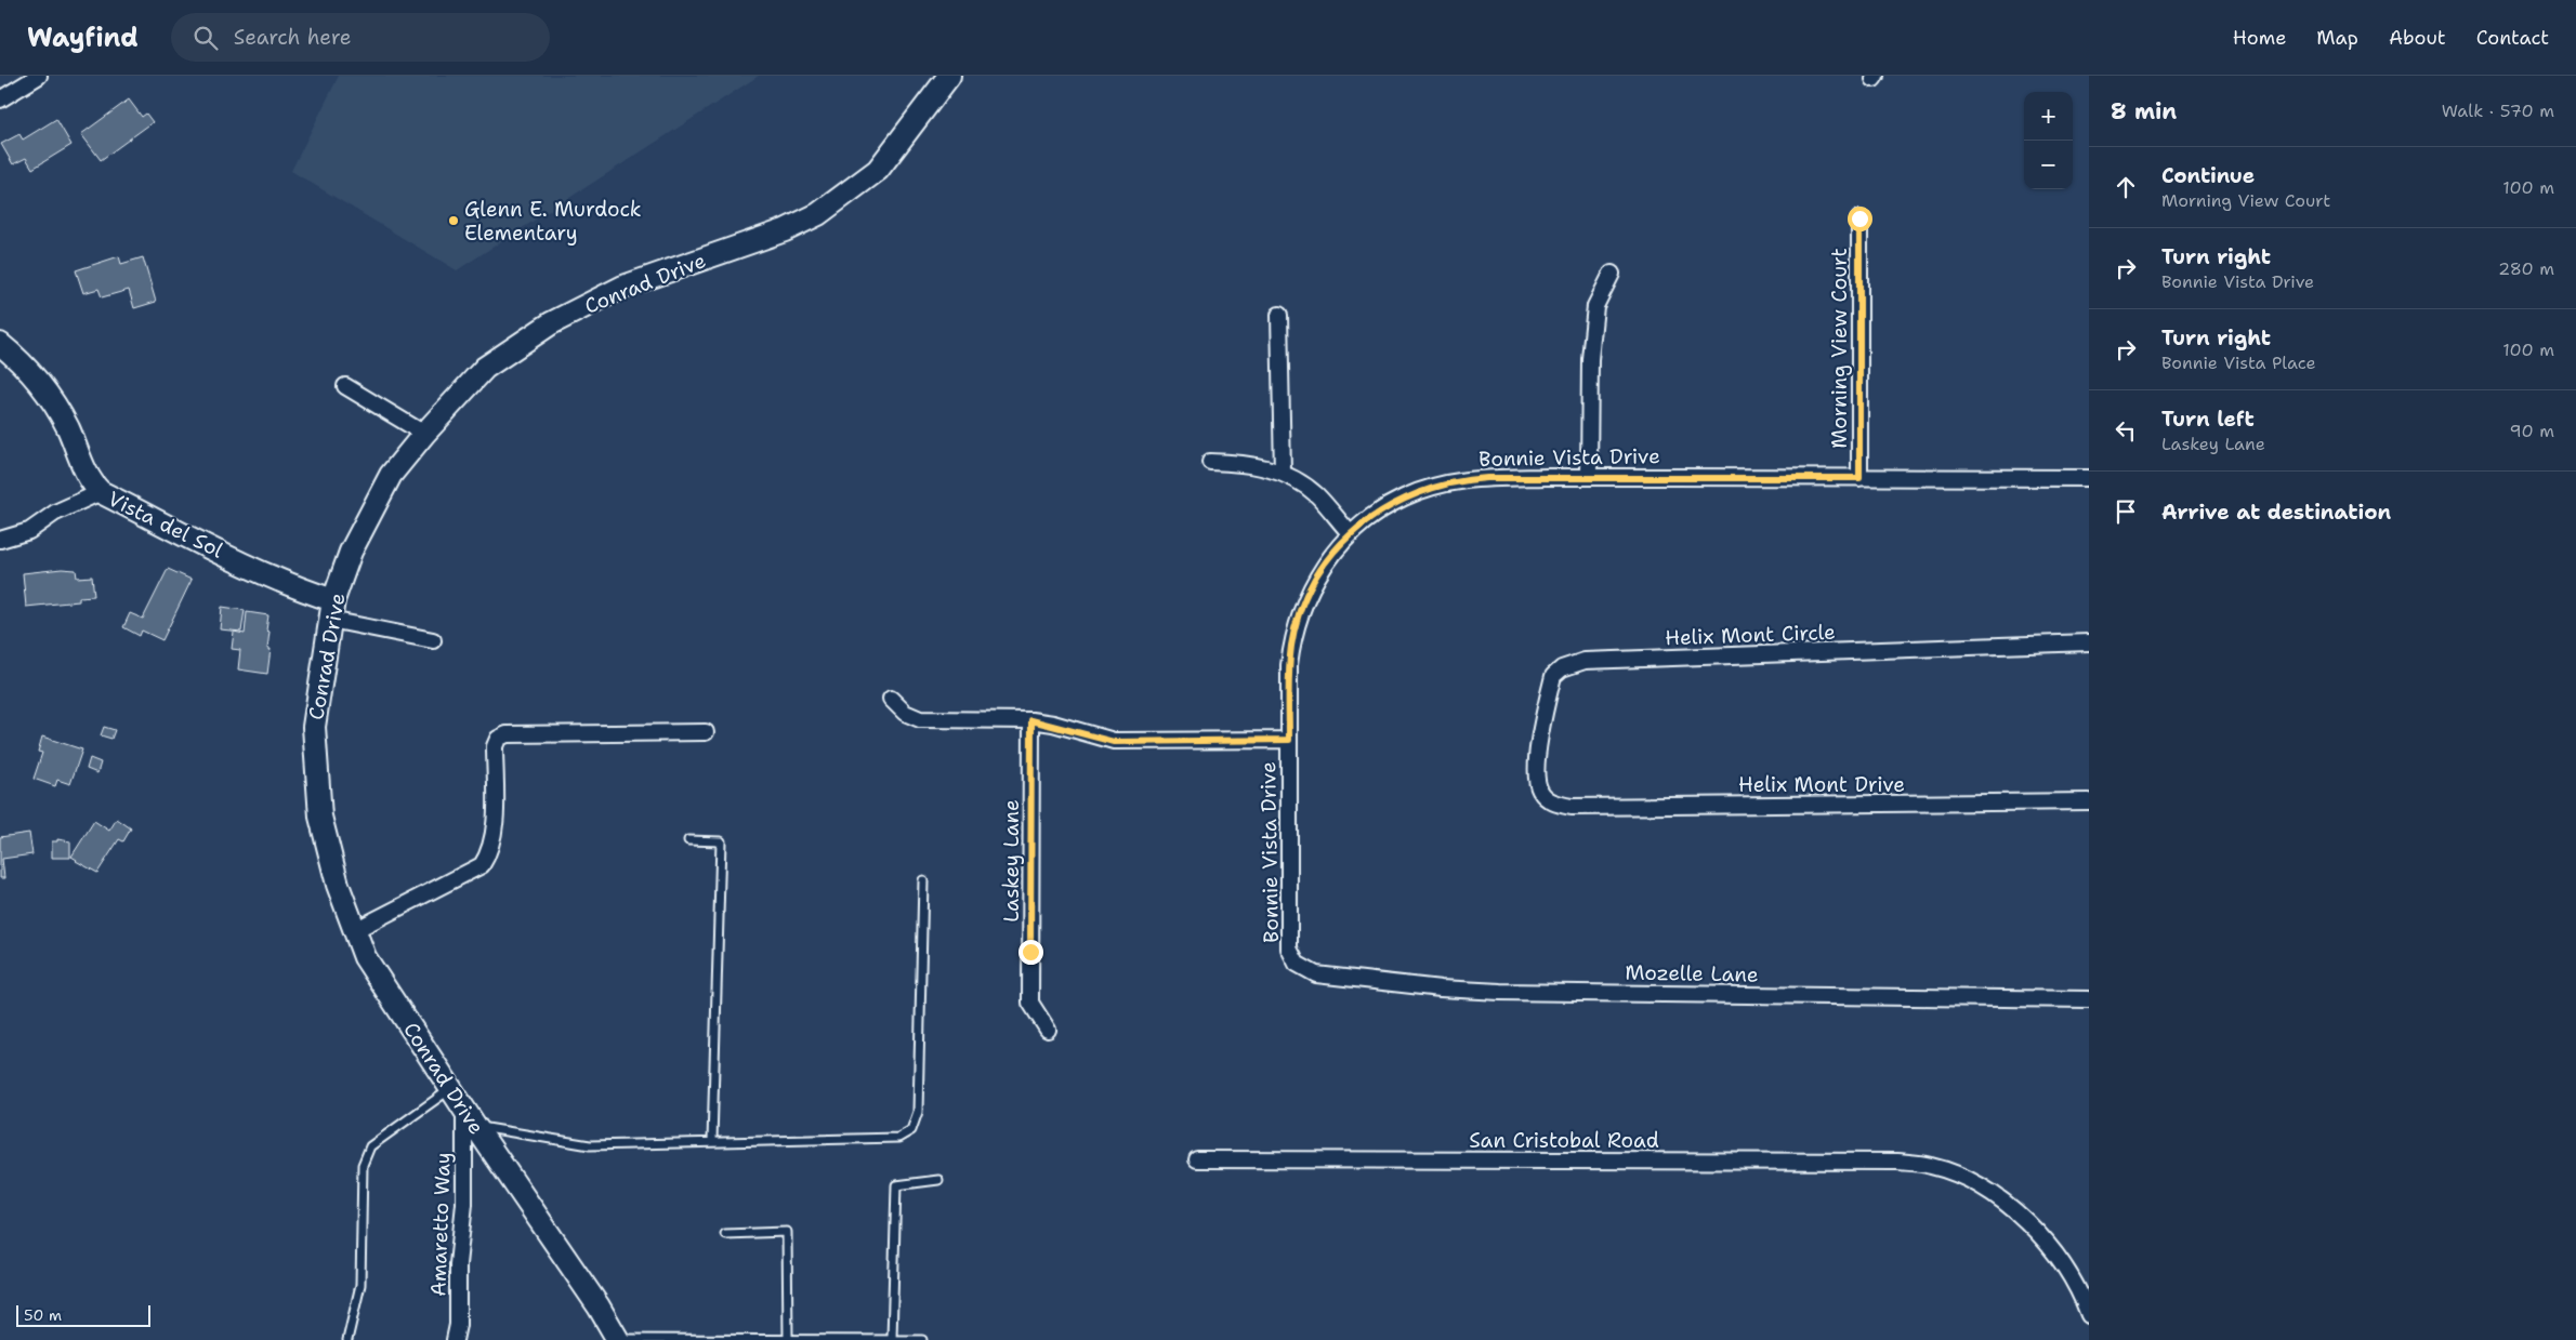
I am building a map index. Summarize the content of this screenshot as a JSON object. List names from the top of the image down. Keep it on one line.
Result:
{"streets":{"street":["Conrad Drive","Morning View Court","Bonnie Vista Drive","Vista del Sol","Helix Mont Circle","Helix Mont Drive","Laskey Lane","Mozelle Lane","San Cristobal Road","Amaretto Way"]},"crossings":[["Conrad Drive","Vista del Sol"],["Conrad Drive","Amaretto Way"],["Morning View Court","Bonnie Vista Drive"],["Bonnie Vista Drive","Mozelle Lane"],["Helix Mont Circle","Helix Mont Drive"]],"places":["Glenn E. Murdock Elementary"],"scale_bar":"50 m","page":{"header":"Wayfind","search":"Search here","nav":["Home","Map","About","Contact"],"heading":["8 min","Walk · 570 m"],"map_buttons":["+","−"],"list":[["Continue","Morning View Court","100 m"],["Turn right","Bonnie Vista Drive","280 m"],["Turn right","Bonnie Vista Place","100 m"],["Turn left","Laskey Lane","90 m"],"Arrive at destination"],"scale":"50 m"}}
